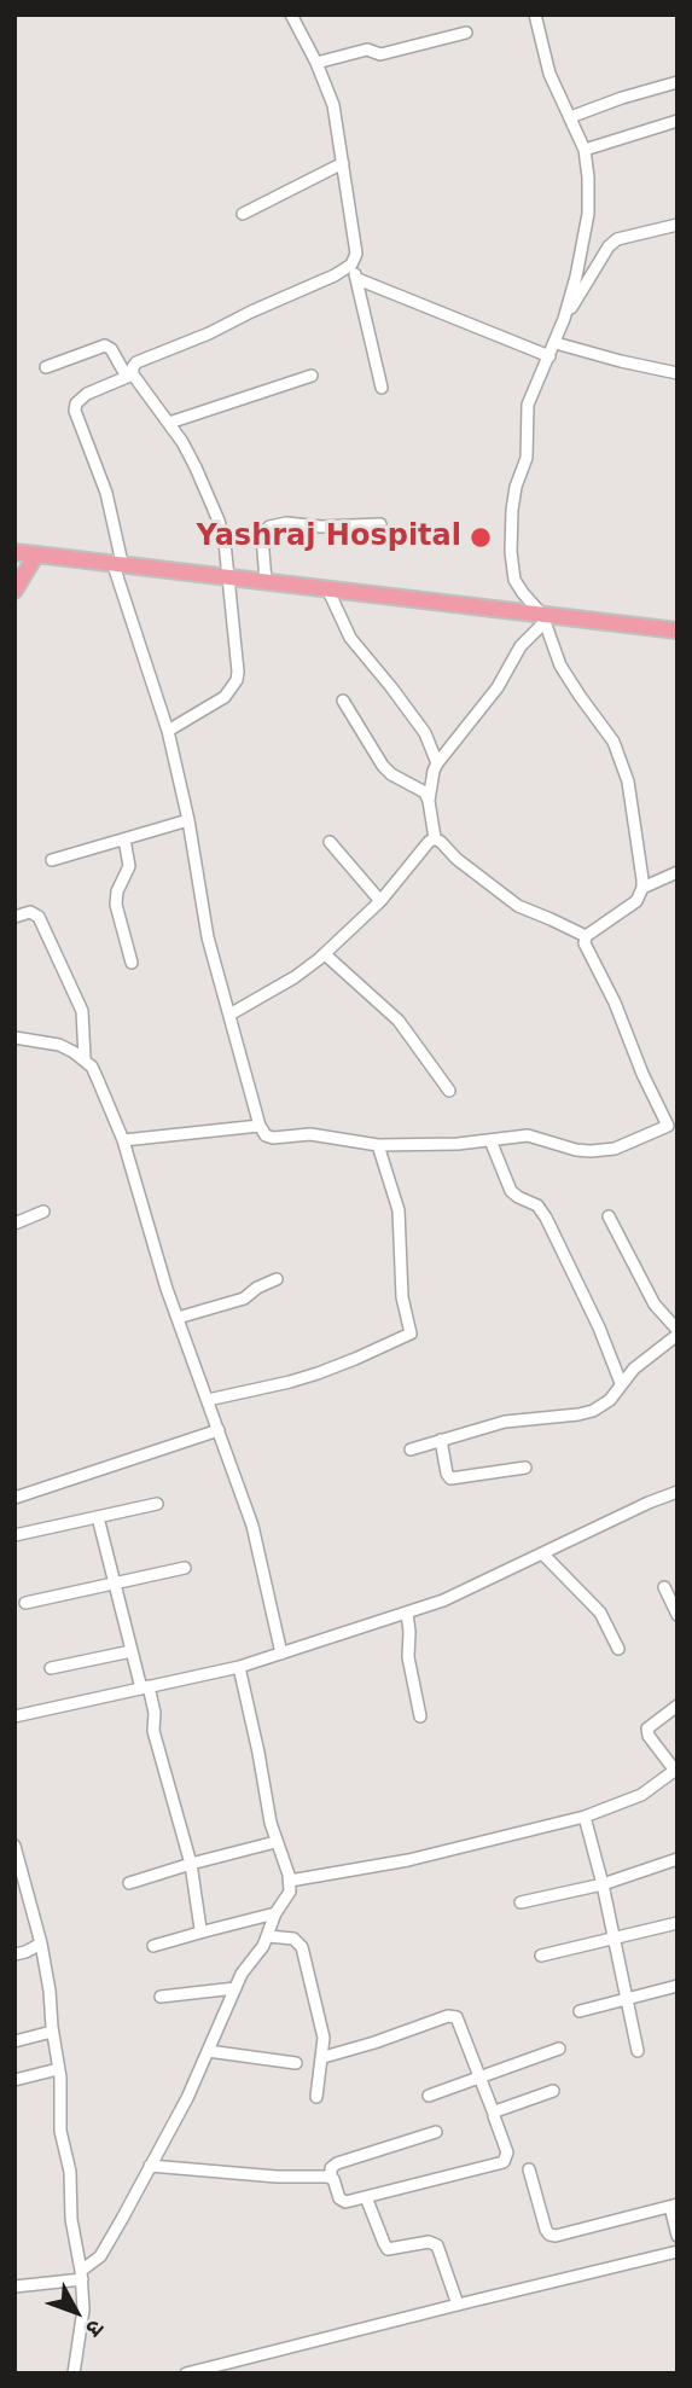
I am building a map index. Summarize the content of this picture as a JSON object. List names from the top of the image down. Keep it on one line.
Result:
{"places":["Yashraj Hospital"],"north":"bottom right"}
